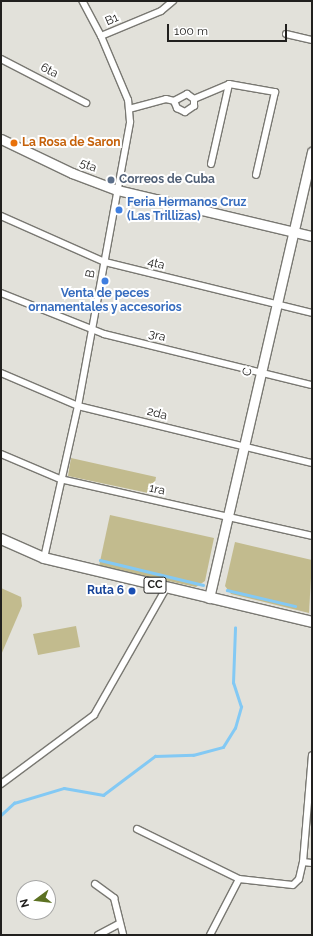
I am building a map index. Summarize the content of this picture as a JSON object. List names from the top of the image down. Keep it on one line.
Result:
{"streets":{"main road":["CC"],"street":["B1","6ta","5ta","4ta","B","3ra","C","2da","1ra"]},"crossings":[["B1","B"],["5ta","B"],["5ta","C"],["4ta","B"],["4ta","C"],["B","3ra"],["B","2da"],["B","1ra"],["B","CC"],["3ra","C"],["C","2da"],["C","1ra"],["C","CC"]],"places":["La Rosa de Saron","Correos de Cuba","Feria Hermanos Cruz (Las Trillizas)","Venta de peces ornamentales y accesorios","Ruta 6"],"scale_bar":"100 m","north":"left"}
